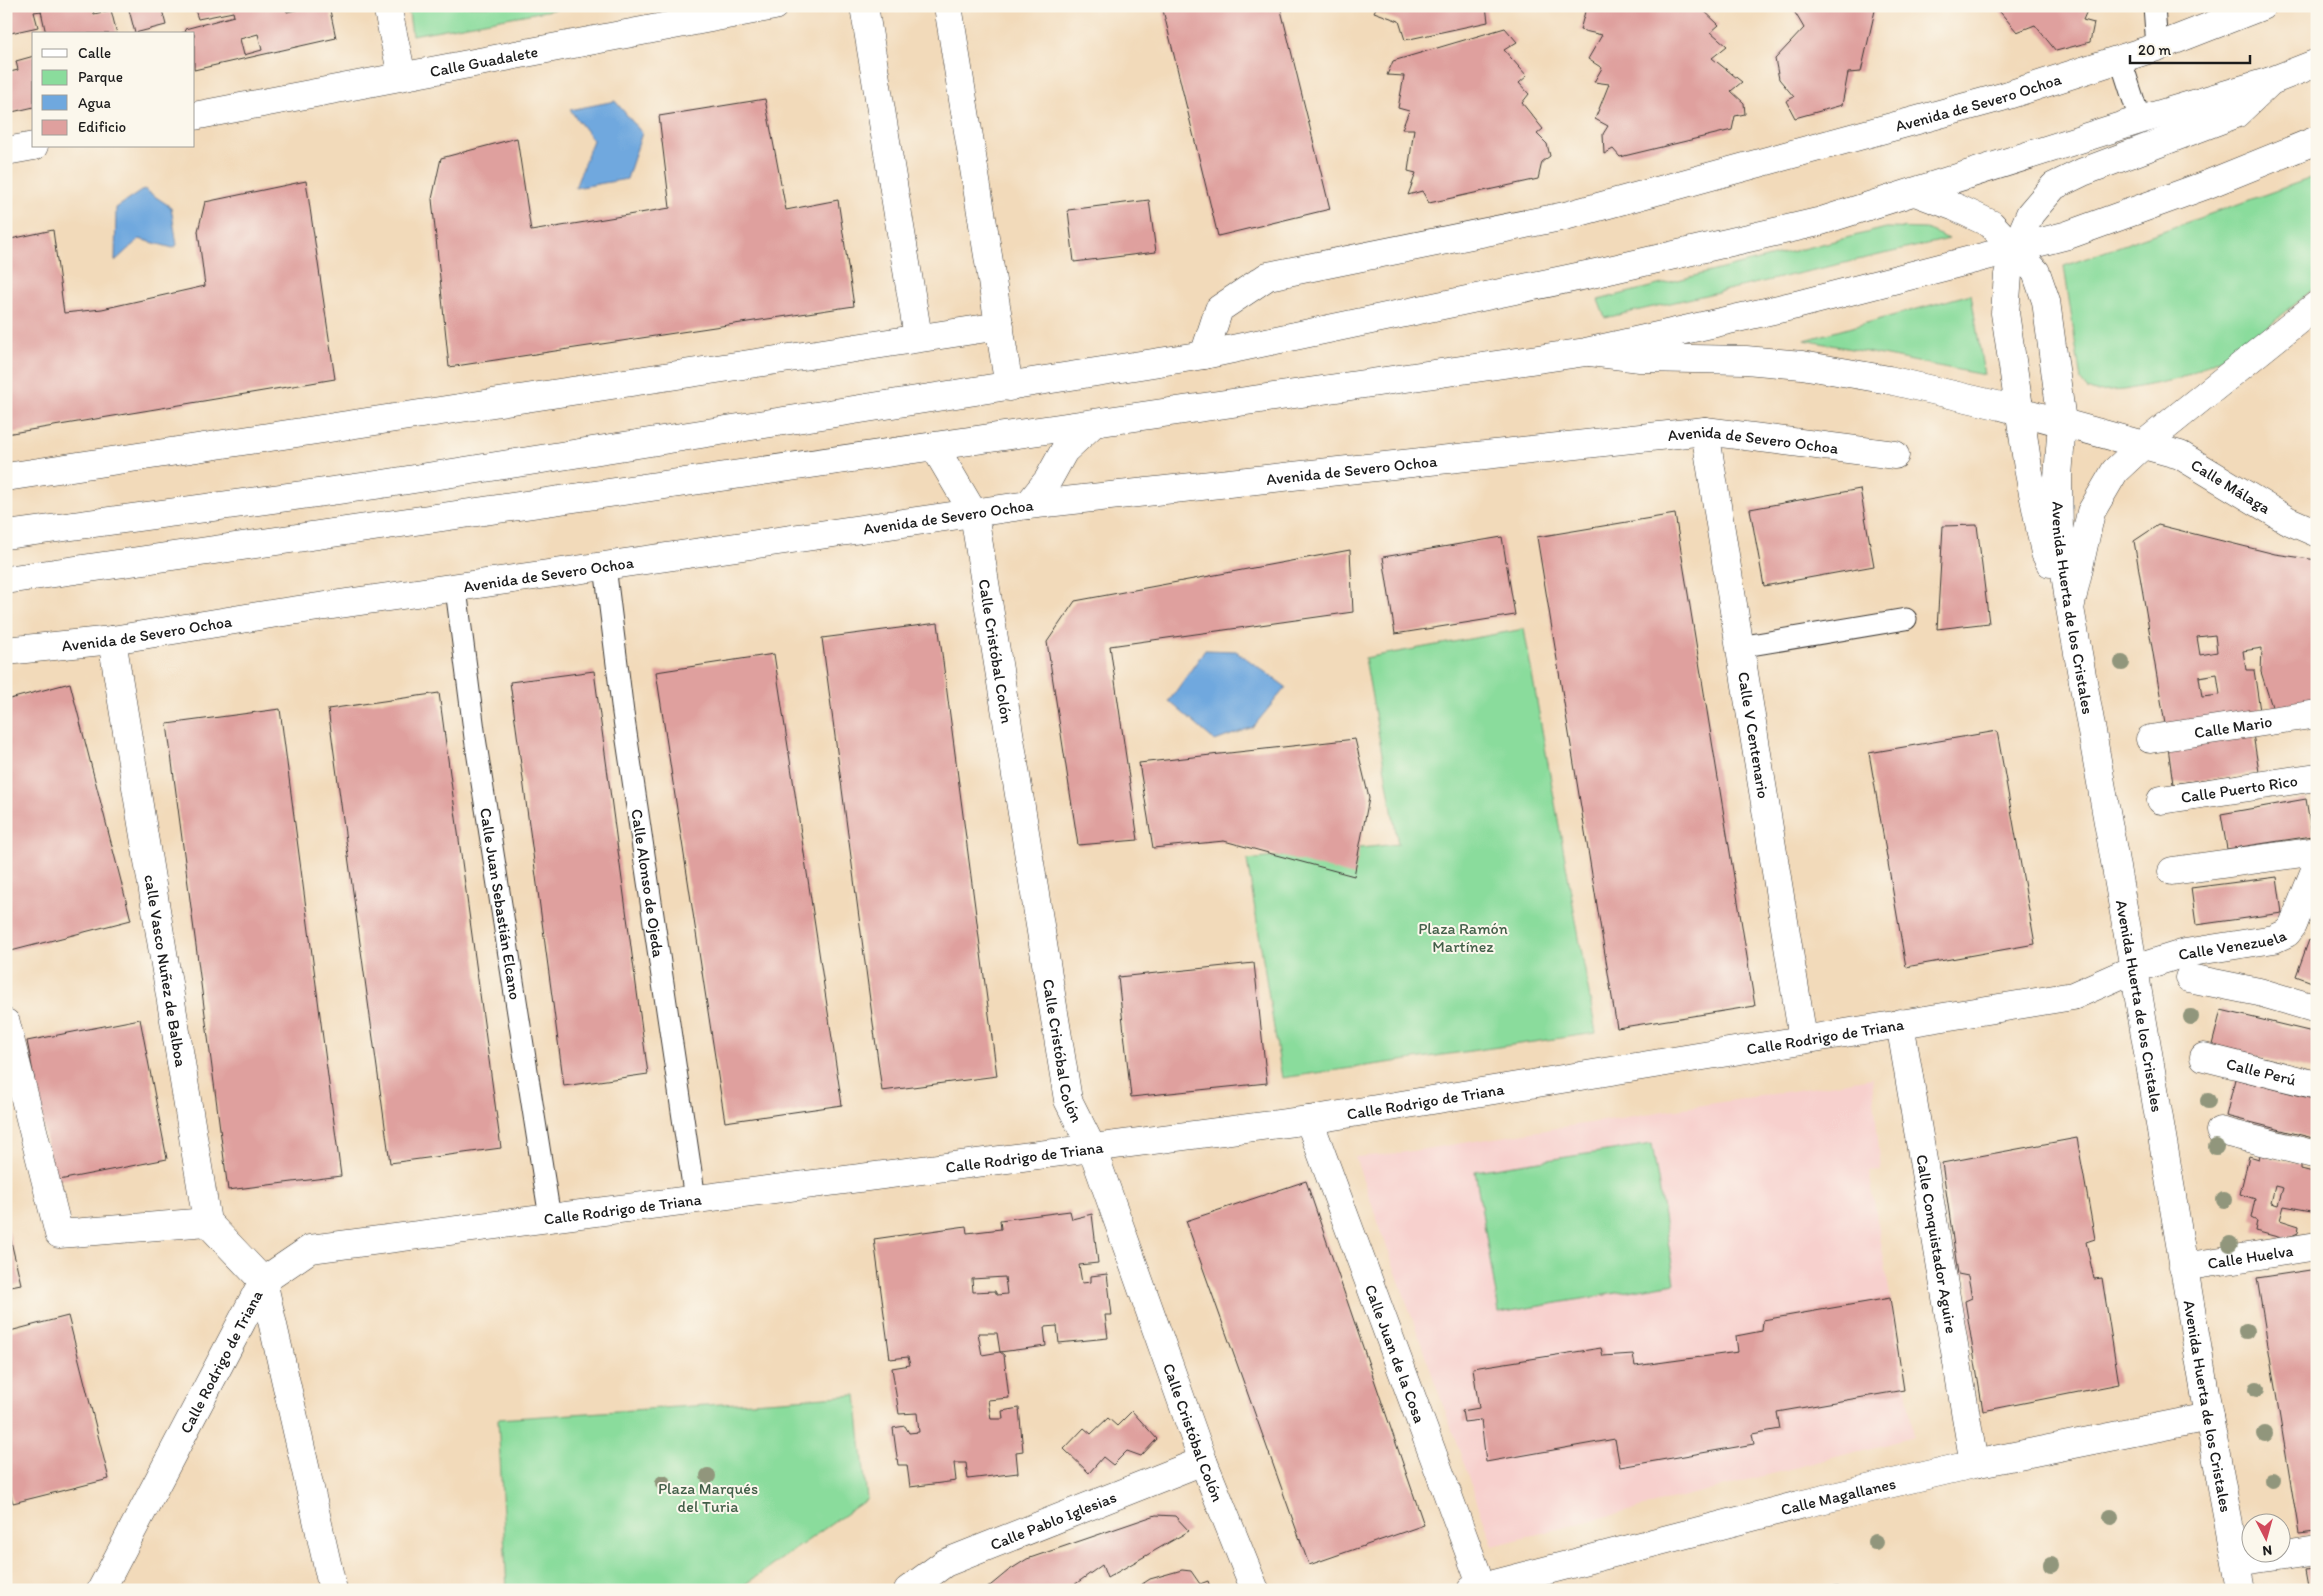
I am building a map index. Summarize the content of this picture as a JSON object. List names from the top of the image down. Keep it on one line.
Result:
{"streets":{"street":["Calle Guadalete","Avenida de Severo Ochoa","Calle Málaga","Avenida Huerta de los Cristales","Calle Cristóbal Colón","Calle Mario","Calle V Centenario","Calle Puerto Rico","Calle Venezuela","calle Vasco Nuñez de Balboa","Calle Rodrigo de Triana","Calle Perú","Calle Conquistador Aguire","Calle Huelva","Calle Juan de la Cosa","Calle Magallanes","Calle Pablo Iglesias"],"lane":["Calle Alonso de Ojeda","Calle Juan Sebastián Elcano"]},"crossings":[["Avenida de Severo Ochoa","Calle Cristóbal Colón"],["Avenida de Severo Ochoa","Calle V Centenario"],["Avenida de Severo Ochoa","Calle Alonso de Ojeda"],["Avenida de Severo Ochoa","Calle Juan Sebastián Elcano"],["Avenida de Severo Ochoa","calle Vasco Nuñez de Balboa"],["Avenida Huerta de los Cristales","Calle Venezuela"],["Avenida Huerta de los Cristales","Calle Rodrigo de Triana"],["Avenida Huerta de los Cristales","Calle Huelva"],["Avenida Huerta de los Cristales","Calle Magallanes"],["Calle Cristóbal Colón","Calle Rodrigo de Triana"],["Calle Cristóbal Colón","Calle Pablo Iglesias"],["Calle V Centenario","Calle Rodrigo de Triana"],["Calle Alonso de Ojeda","Calle Rodrigo de Triana"],["Calle Juan Sebastián Elcano","Calle Rodrigo de Triana"],["Calle Venezuela","Calle Rodrigo de Triana"],["Calle Rodrigo de Triana","Calle Conquistador Aguire"],["Calle Rodrigo de Triana","Calle Juan de la Cosa"],["Calle Conquistador Aguire","Calle Magallanes"],["Calle Juan de la Cosa","Calle Magallanes"]],"parks":["Plaza Ramón Martínez","Plaza Marqués del Turia"],"legend":["Calle","Parque","Agua","Edificio"],"scale_bar":"20 m","north":"bottom"}
